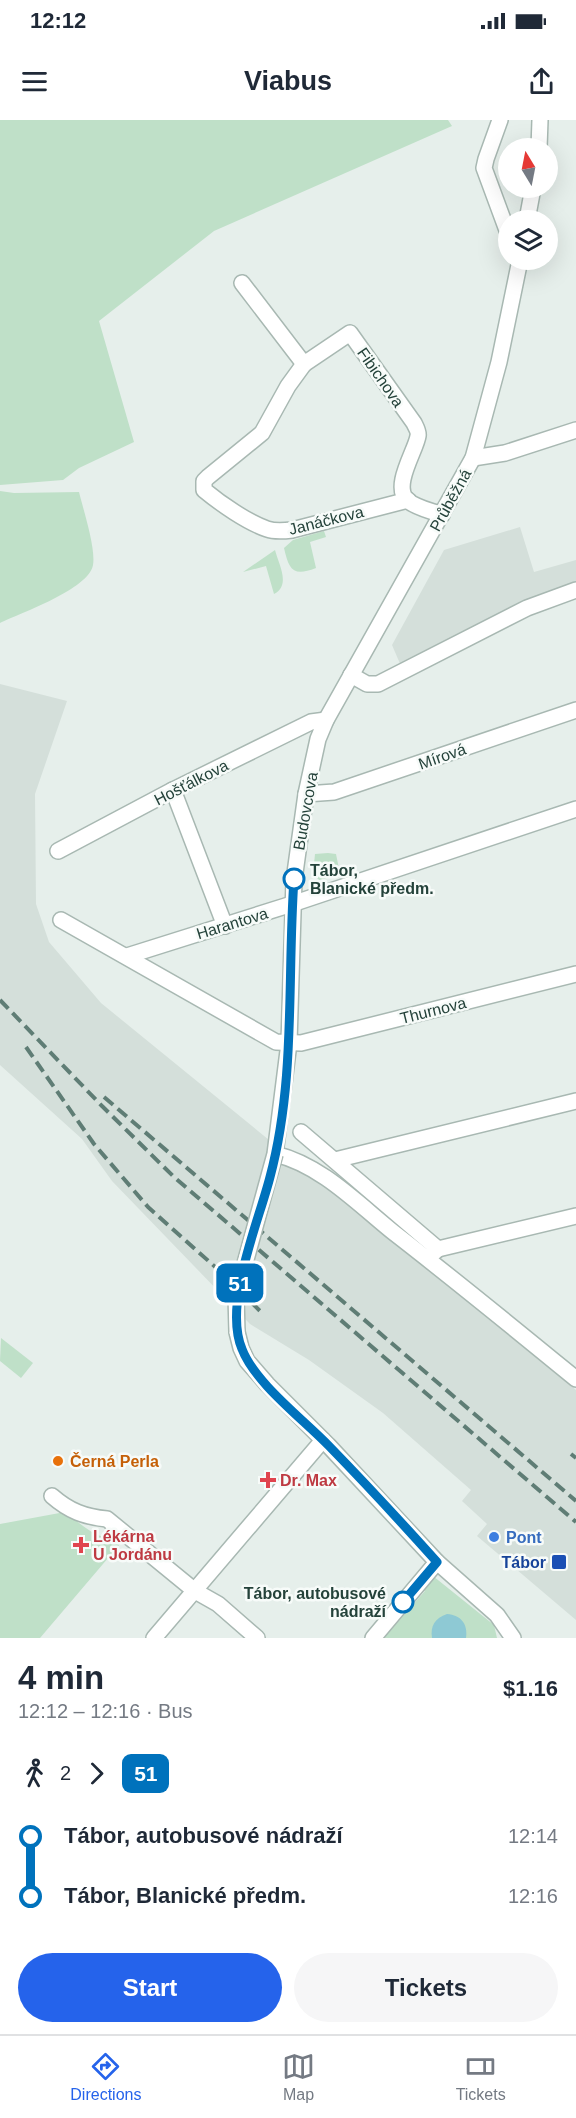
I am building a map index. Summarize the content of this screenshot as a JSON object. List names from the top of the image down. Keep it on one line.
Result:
{"streets":{"street":["Fibichova","Průběžná","Janáčkova","Mírová","Hošťálkova","Budovcova","Harantova","Thurnova"]},"crossings":[["Fibichova","Janáčkova"],["Průběžná","Hošťálkova"],["Průběžná","Budovcova"],["Mírová","Budovcova"],["Hošťálkova","Budovcova"],["Budovcova","Harantova"],["Budovcova","Thurnova"]],"places":{"other":["Tábor, Blanické předm.","Černá Perla","Pont","Tábor, autobusové nádraží"],"health":["Dr. Max","Lékárna U Jordánu"],"transit":["Tábor"]},"lines":["bus line 51"],"north":"top","page":{"status":"12:12","header":"Viabus","on_map":"51","heading":["4 min","12:12 – 12:16 · Bus","$1.16"],"legs":["2","51"],"list":[{"name":"Tábor, autobusové nádraží","value":"12:14"},{"name":"Tábor, Blanické předm.","value":"12:16"}],"buttons":["Start","Tickets"],"tabs":["Directions","Map","Tickets"]}}
